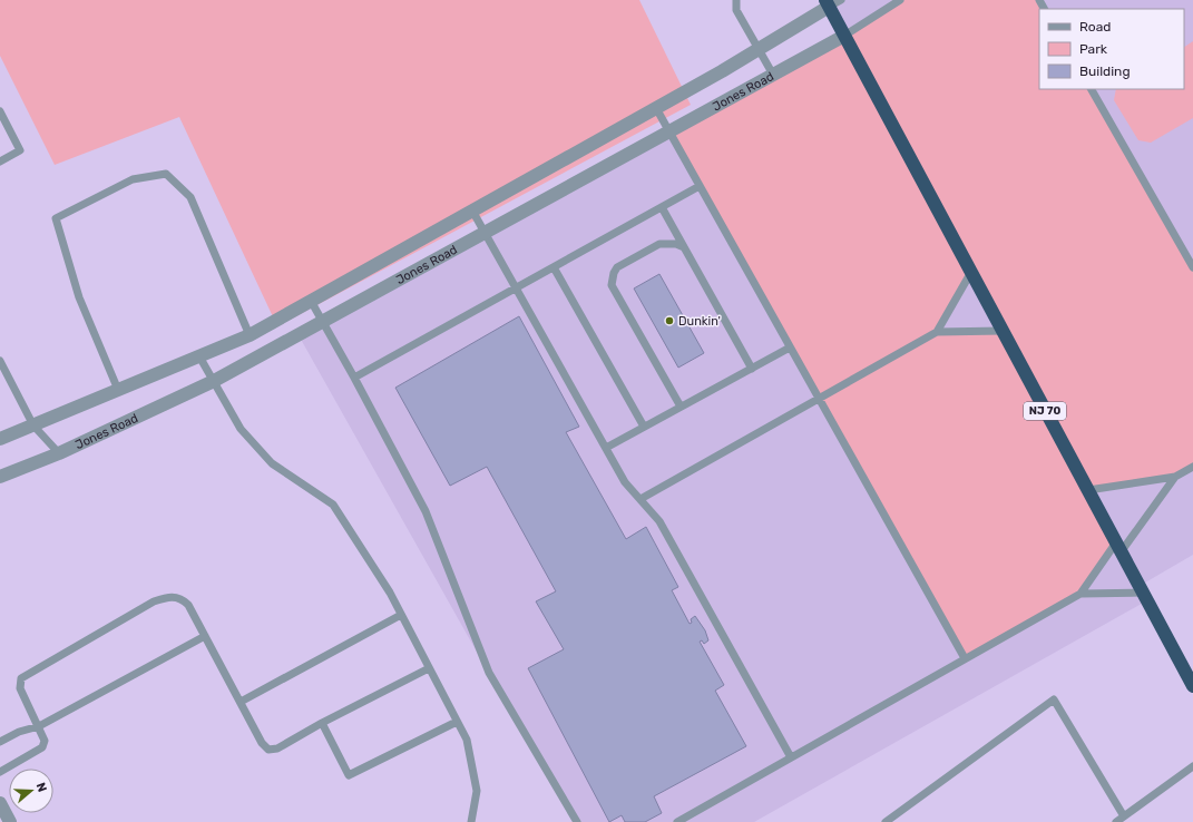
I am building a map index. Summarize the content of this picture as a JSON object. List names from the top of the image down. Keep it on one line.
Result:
{"streets":{"highway":["NJ 70"],"street":["Jones Road"]},"crossings":[["Jones Road","NJ 70"]],"places":["Dunkin'"],"legend":["Road","Park","Building"],"north":"right"}
